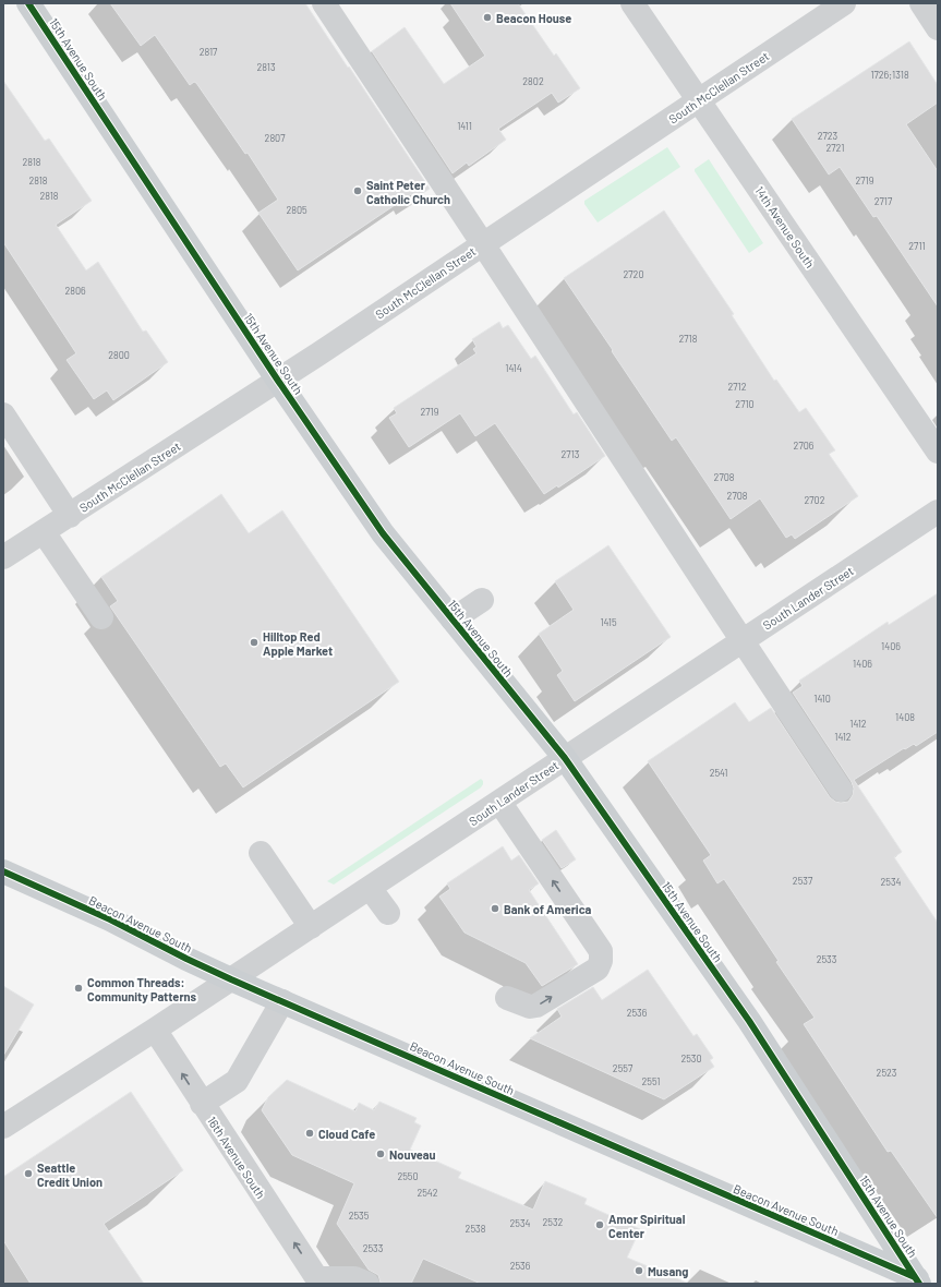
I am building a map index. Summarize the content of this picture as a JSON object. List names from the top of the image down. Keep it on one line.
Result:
{"streets":{"main road":["15th Avenue South","Beacon Avenue South"],"street":["South McClellan Street","14th Avenue South","South Lander Street","16th Avenue South"]},"crossings":[["15th Avenue South","South McClellan Street"],["15th Avenue South","South Lander Street"],["15th Avenue South","Beacon Avenue South"],["South McClellan Street","14th Avenue South"],["South Lander Street","Beacon Avenue South"],["South Lander Street","16th Avenue South"]],"one_way":["16th Avenue South"],"places":["Beacon House","Saint Peter Catholic Church","Hilltop Red Apple Market","Bank of America","Common Threads: Community Patterns","Cloud Cafe","Nouveau","Seattle Credit Union","Amor Spiritual Center","Musang"],"house_numbers":["2817","2813","1726;1318","2802","1411","2723","2807","2721","2818","2818","2719","2818","2717","2805","2711","2720","2806","2718","2800","1414","2712","2710","2719","2706","2713","2708","2708","2702","1415","1406","1406","1410","1408","1412","1412","2541","2537","2534","2533","2536","2530","2557","2523","2551","2550","2542","2535","2532","2534","2538","2533","2536"]}
